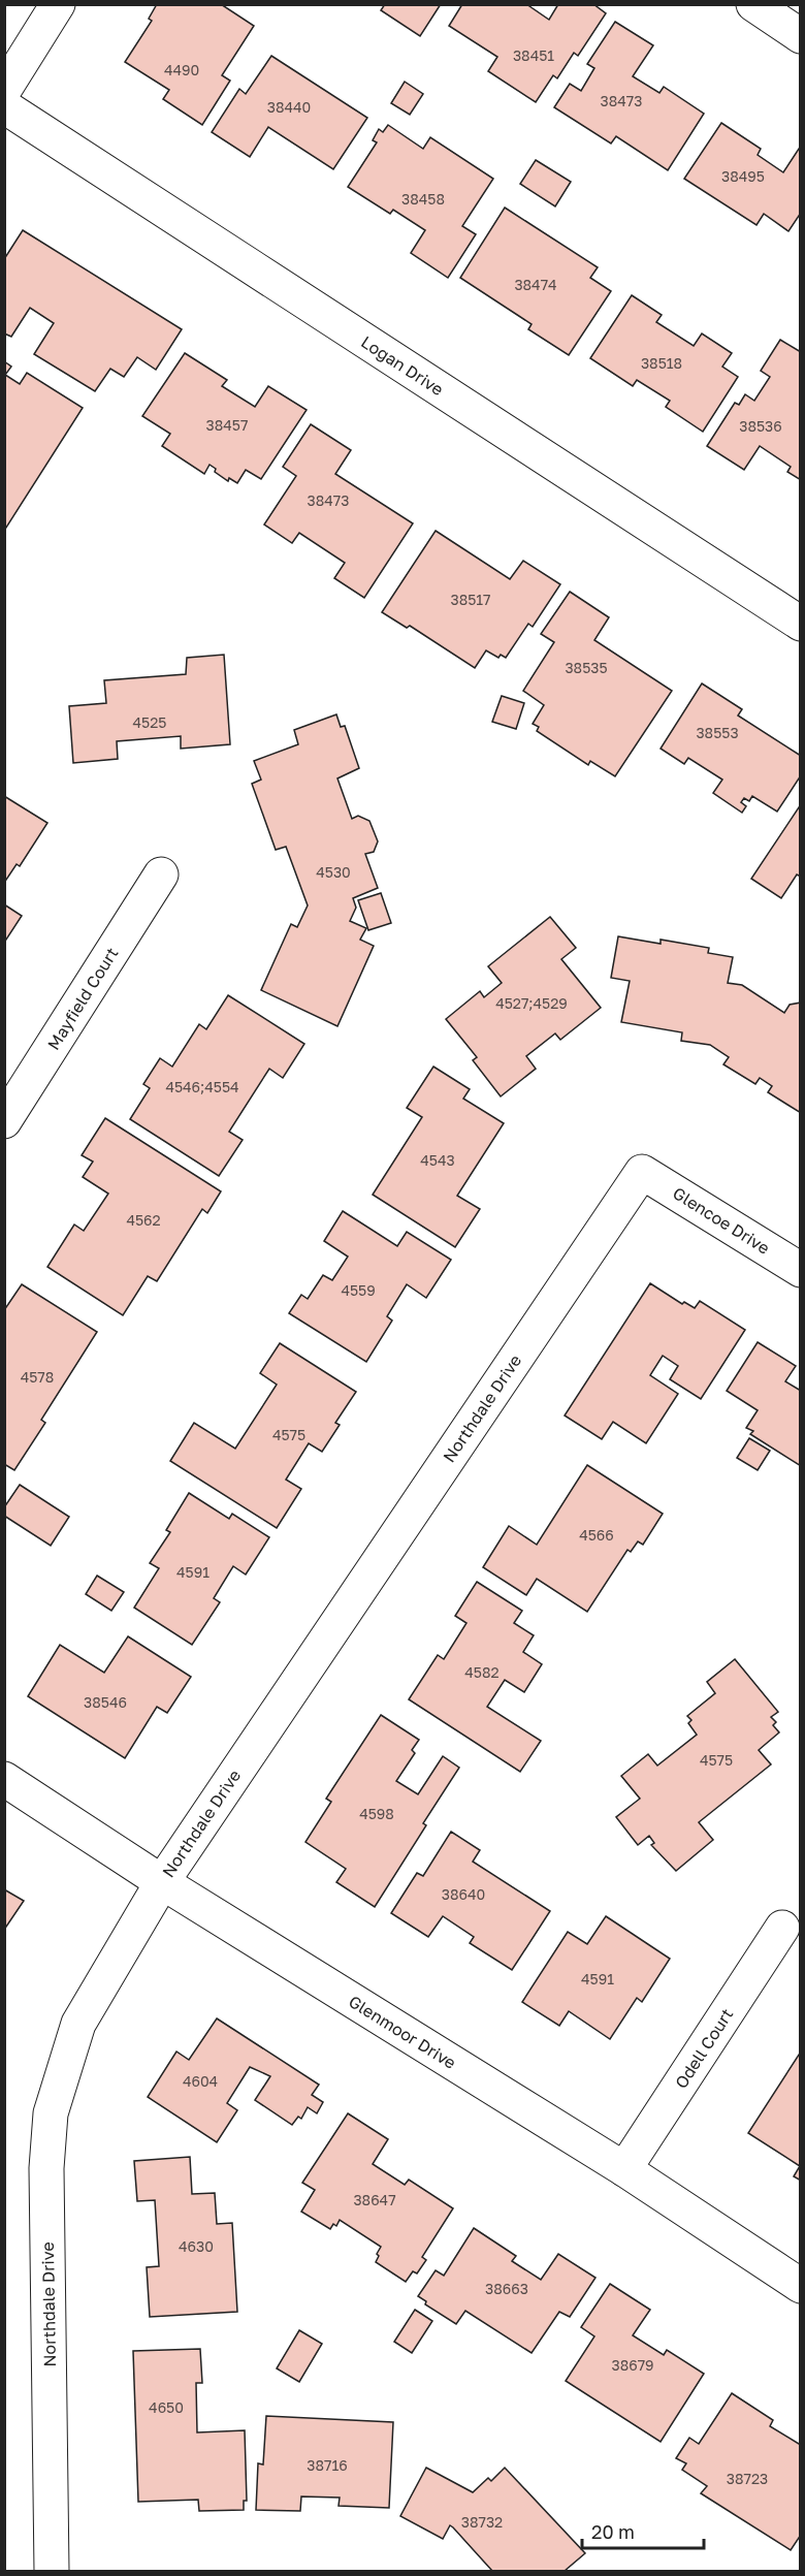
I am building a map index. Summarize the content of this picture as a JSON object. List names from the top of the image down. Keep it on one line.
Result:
{"streets":{"street":["Logan Drive","Mayfield Court","Glencoe Drive","Northdale Drive","Glenmoor Drive","Odell Court"]},"crossings":[["Glencoe Drive","Northdale Drive"],["Northdale Drive","Glenmoor Drive"],["Glenmoor Drive","Odell Court"]],"house_numbers":["38451","4490","38473","38440","38495","38458","38474","38518","38457","38536","38473","38517","38535","4525","38553","4530","4527;4529","4546;4554","4543","4562","4559","4578","4575","4566","4591","4582","38546","4575","4598","38640","4591","4604","38647","4630","38663","38679","4650","38716","38723","38732"],"scale_bar":"20 m"}
